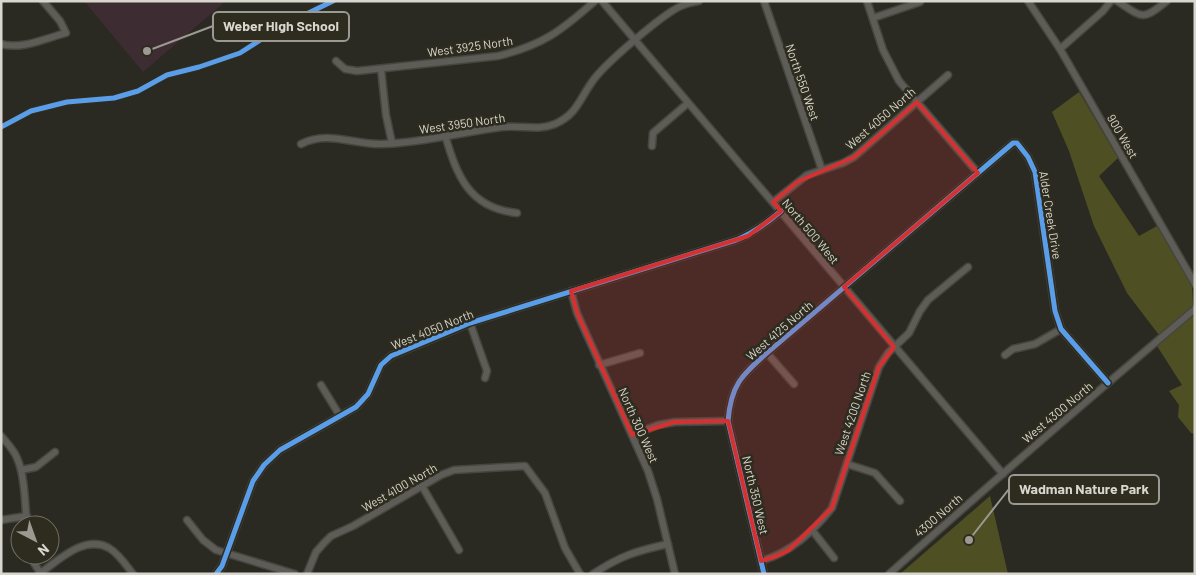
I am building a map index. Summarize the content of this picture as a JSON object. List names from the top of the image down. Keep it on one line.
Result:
{"streets":{"street":["West 3925 North","North 550 West","West 4050 North","West 3950 North","900 West","Alder Creek Drive","North 500 West","West 4125 North","West 4300 North","West 4200 North","North 300 West","West 4100 North","North 350 West","4300 North"]},"crossings":[["North 550 West","West 4050 North"],["West 4050 North","North 500 West"],["West 4050 North","North 300 West"],["West 3950 North","North 500 West"],["Alder Creek Drive","North 500 West"],["Alder Creek Drive","West 4125 North"],["Alder Creek Drive","West 4300 North"],["North 500 West","West 4125 North"],["North 500 West","West 4300 North"],["North 500 West","West 4200 North"],["North 500 West","4300 North"],["West 4125 North","North 350 West"],["West 4300 North","4300 North"],["West 4200 North","North 350 West"]],"places":["Weber High School","Wadman Nature Park"],"north":"bottom right"}
